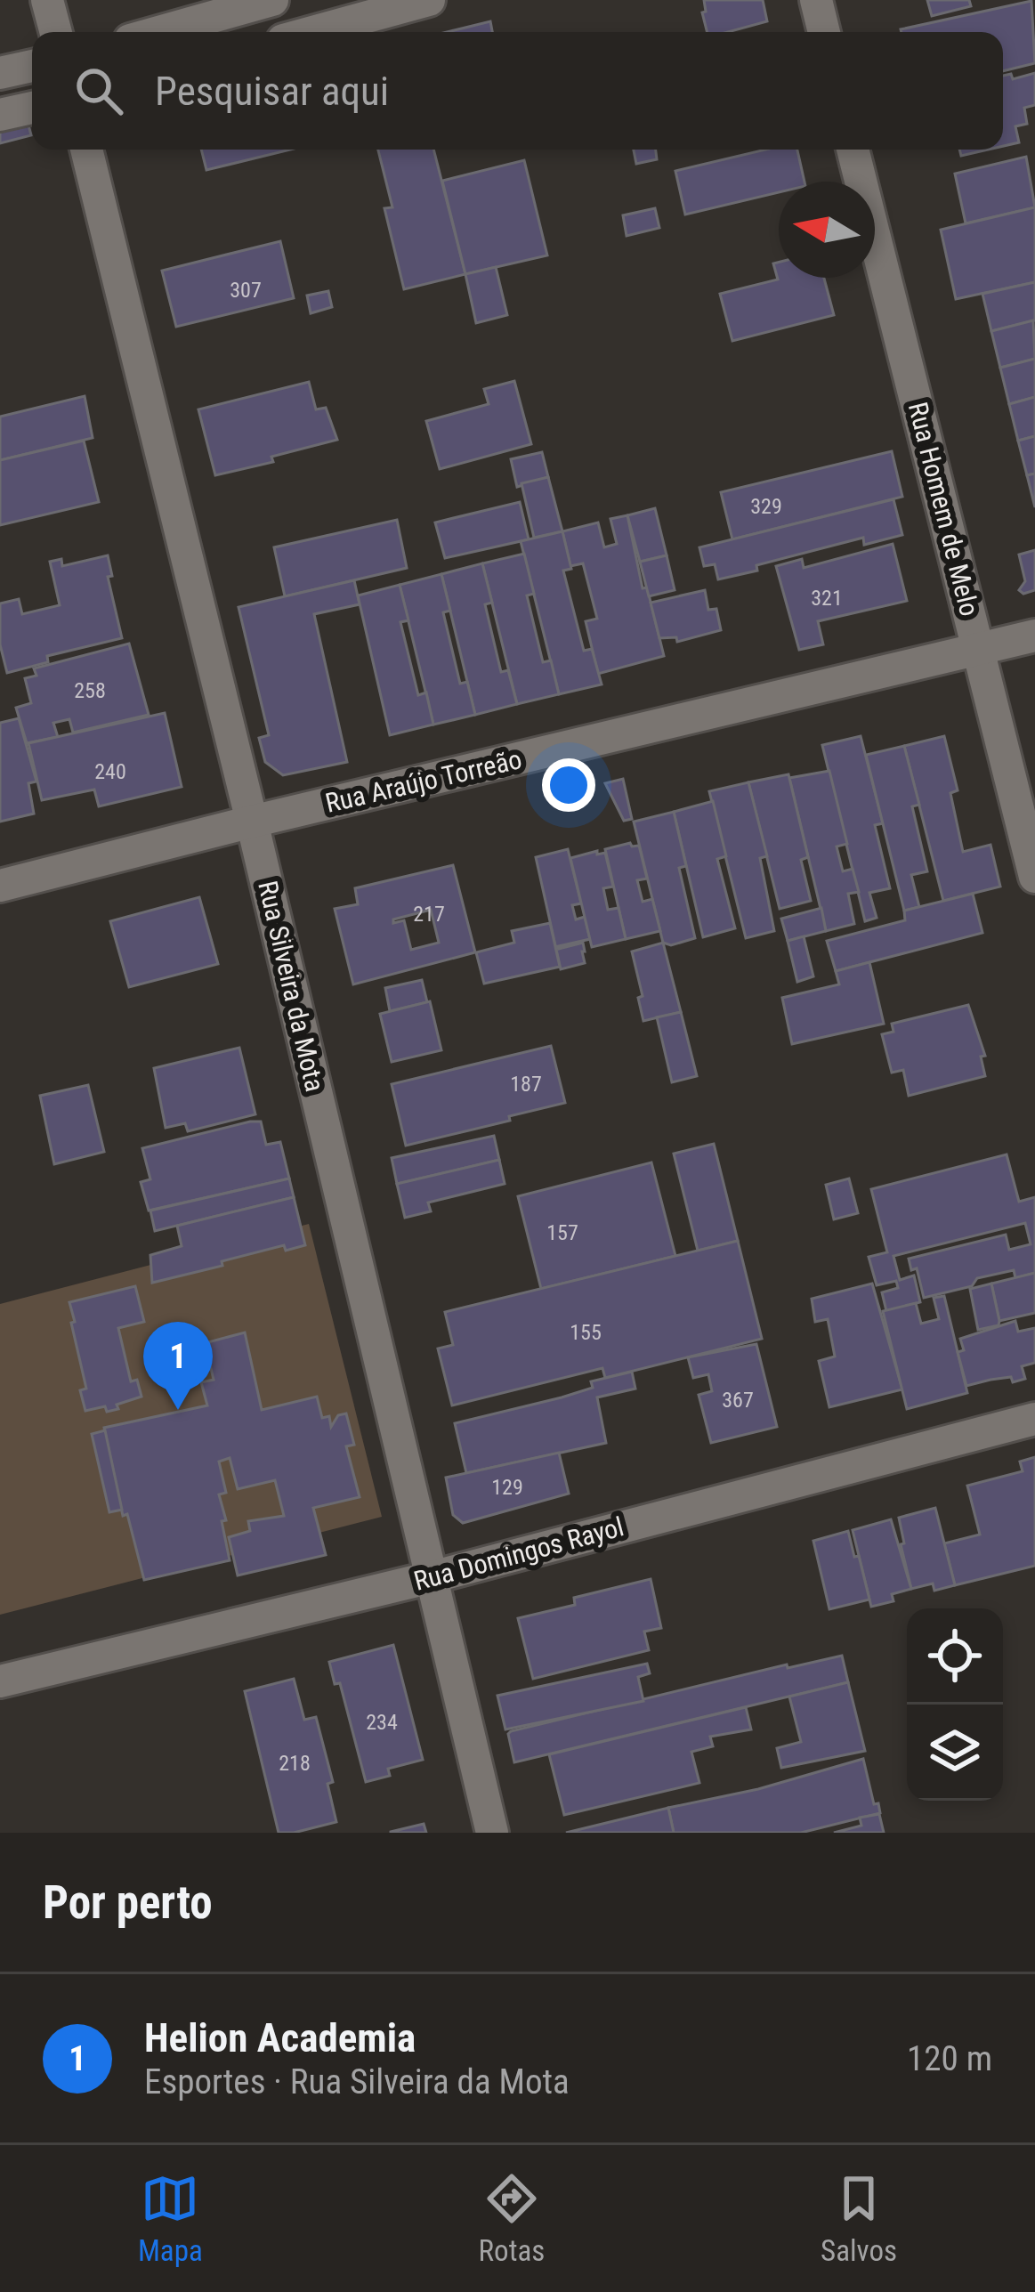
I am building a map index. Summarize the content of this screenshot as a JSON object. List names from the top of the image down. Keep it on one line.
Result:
{"streets":{"street":["Rua Homem de Melo","Rua Araújo Torreão","Rua Silveira da Mota","Rua Domingos Rayol"]},"crossings":[["Rua Homem de Melo","Rua Araújo Torreão"],["Rua Araújo Torreão","Rua Silveira da Mota"],["Rua Silveira da Mota","Rua Domingos Rayol"]],"house_numbers":["307","329","321","258","240","217","187","157","155","367","129","234","218"],"north":"left","page":{"search":"Pesquisar aqui","pins":"1","heading":"Por perto","list":[{"mark":"1","name":"Helion Academia","note":"Esportes · Rua Silveira da Mota","value":"120 m"}],"nav":["Mapa","Rotas","Salvos"]}}
